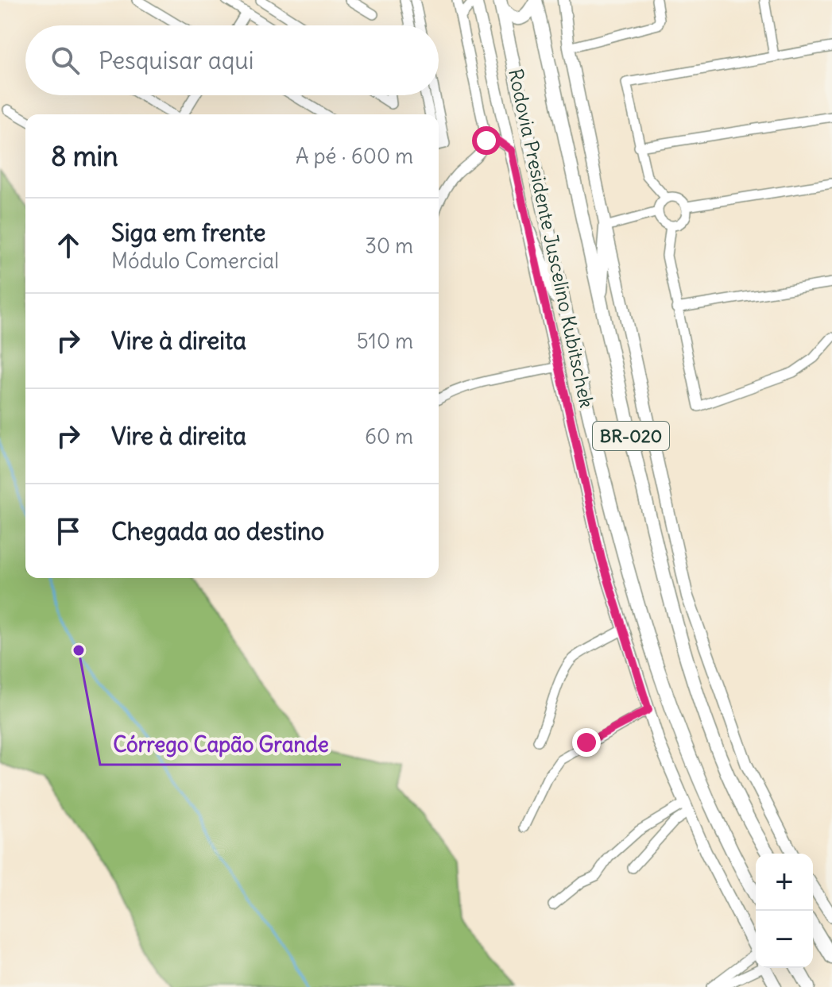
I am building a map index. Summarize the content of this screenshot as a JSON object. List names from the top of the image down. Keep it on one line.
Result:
{"streets":{"highway":["Rodovia Presidente Juscelino Kubitschek","BR-020"]},"places":["Córrego Capão Grande"],"page":{"search":"Pesquisar aqui","heading":["8 min","A pé · 600 m"],"list":[["Siga em frente","Módulo Comercial","30 m"],["Vire à direita","510 m"],["Vire à direita","60 m"],"Chegada ao destino"],"map_buttons":["+","−"]}}
